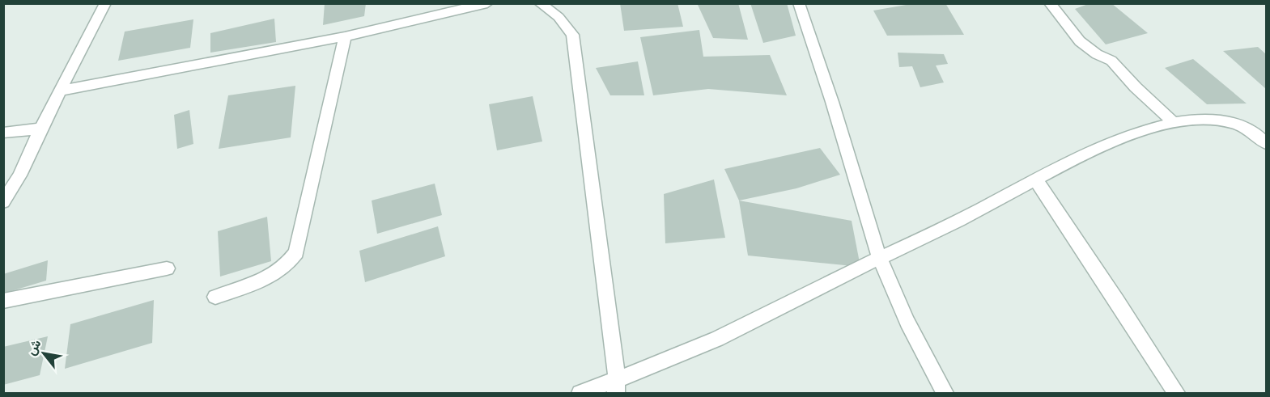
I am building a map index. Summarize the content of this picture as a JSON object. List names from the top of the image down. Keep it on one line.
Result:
{"north":"top left"}
